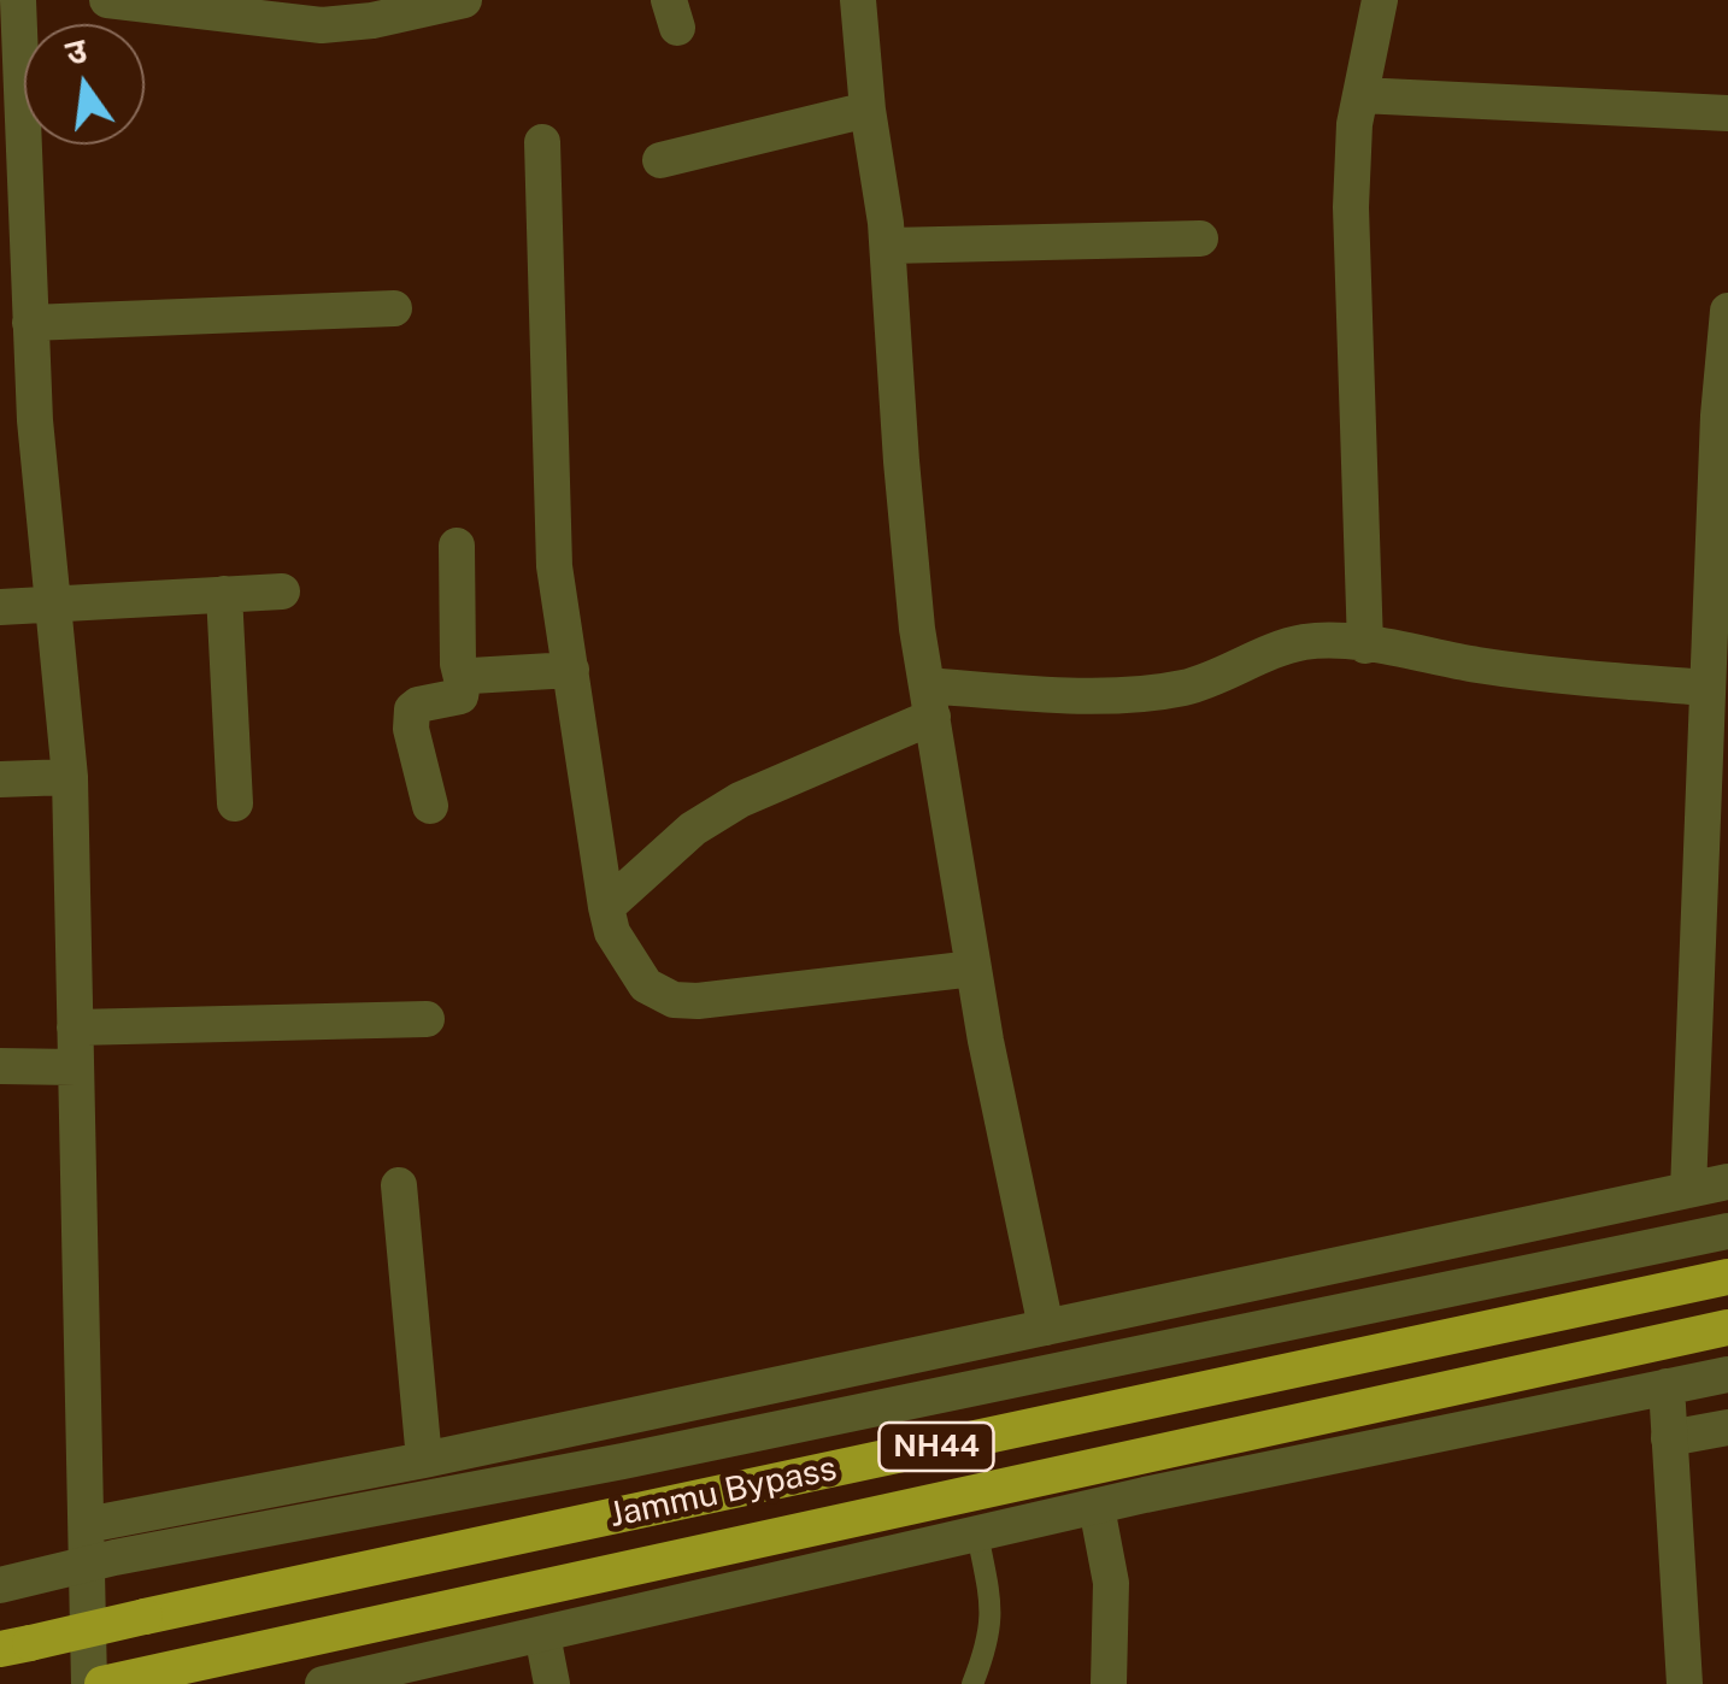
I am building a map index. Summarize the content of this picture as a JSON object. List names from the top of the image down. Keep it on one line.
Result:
{"streets":{"highway":["NH44","Jammu Bypass"]},"north":"top"}
